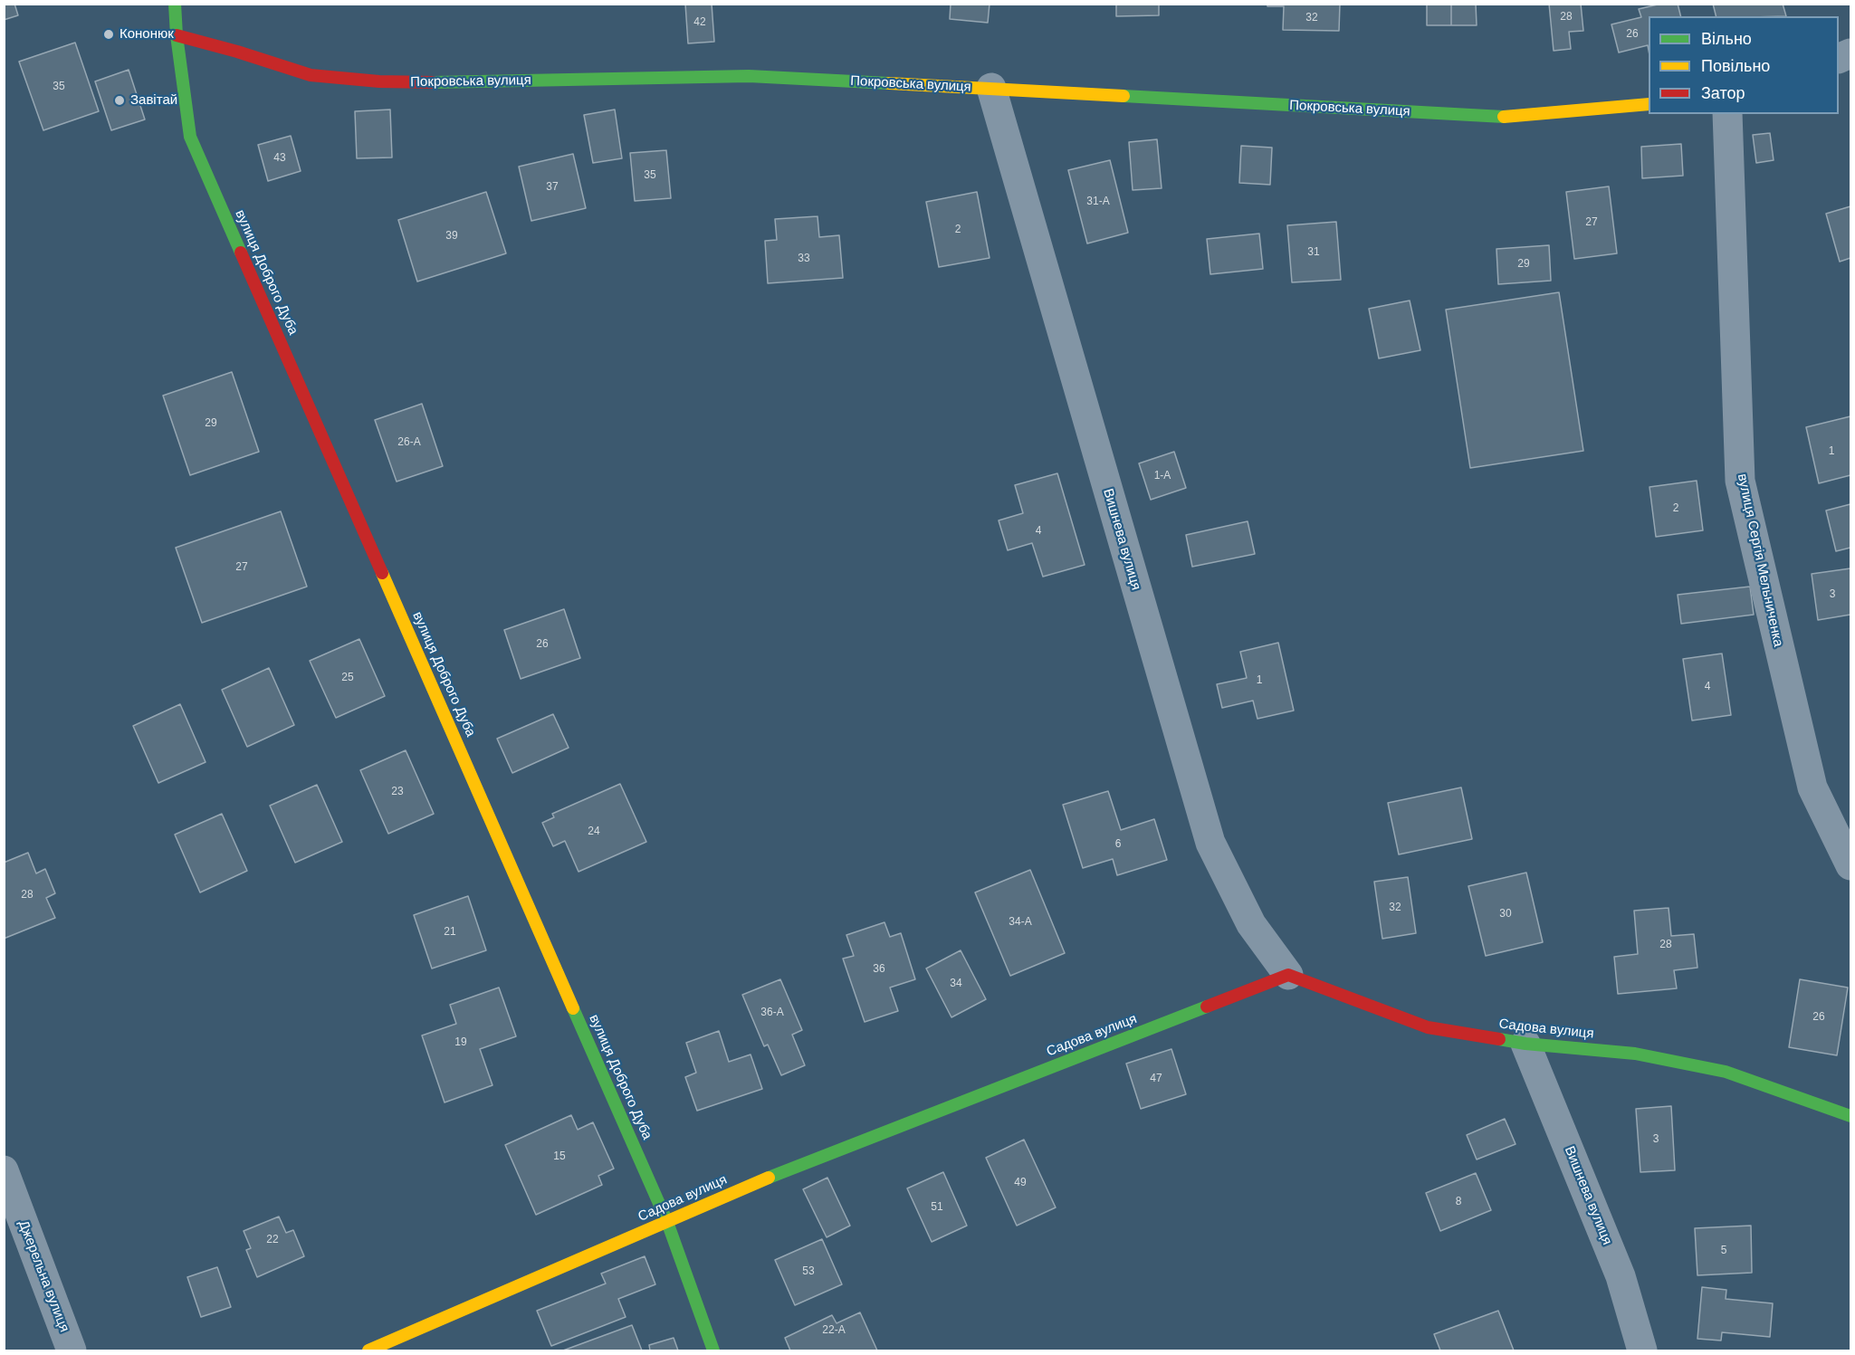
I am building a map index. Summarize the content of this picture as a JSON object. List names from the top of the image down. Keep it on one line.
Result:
{"streets":{"street":["Покровська вулиця","вулиця Доброго Дуба","Вишнева вулиця","вулиця Сергія Мельниченка","Садова вулиця","Джерельна вулиця"]},"crossings":[["Покровська вулиця","вулиця Доброго Дуба"],["Покровська вулиця","Вишнева вулиця"],["вулиця Доброго Дуба","Садова вулиця"],["Вишнева вулиця","Садова вулиця"]],"places":["Кононюк","Завітай"],"house_numbers":["28","32","42","26","35","43","35","37","31-А","27","2","39","31","33","29","29","26-А","1","1-А","2","4","27","3","26","25","1","4","23","24","6","28","32","30","34-А","21","28","36","34","36-А","26","19","47","3","15","49","8","51","22","5","53","22-А"],"legend":["Вільно","Повільно","Затор"]}
